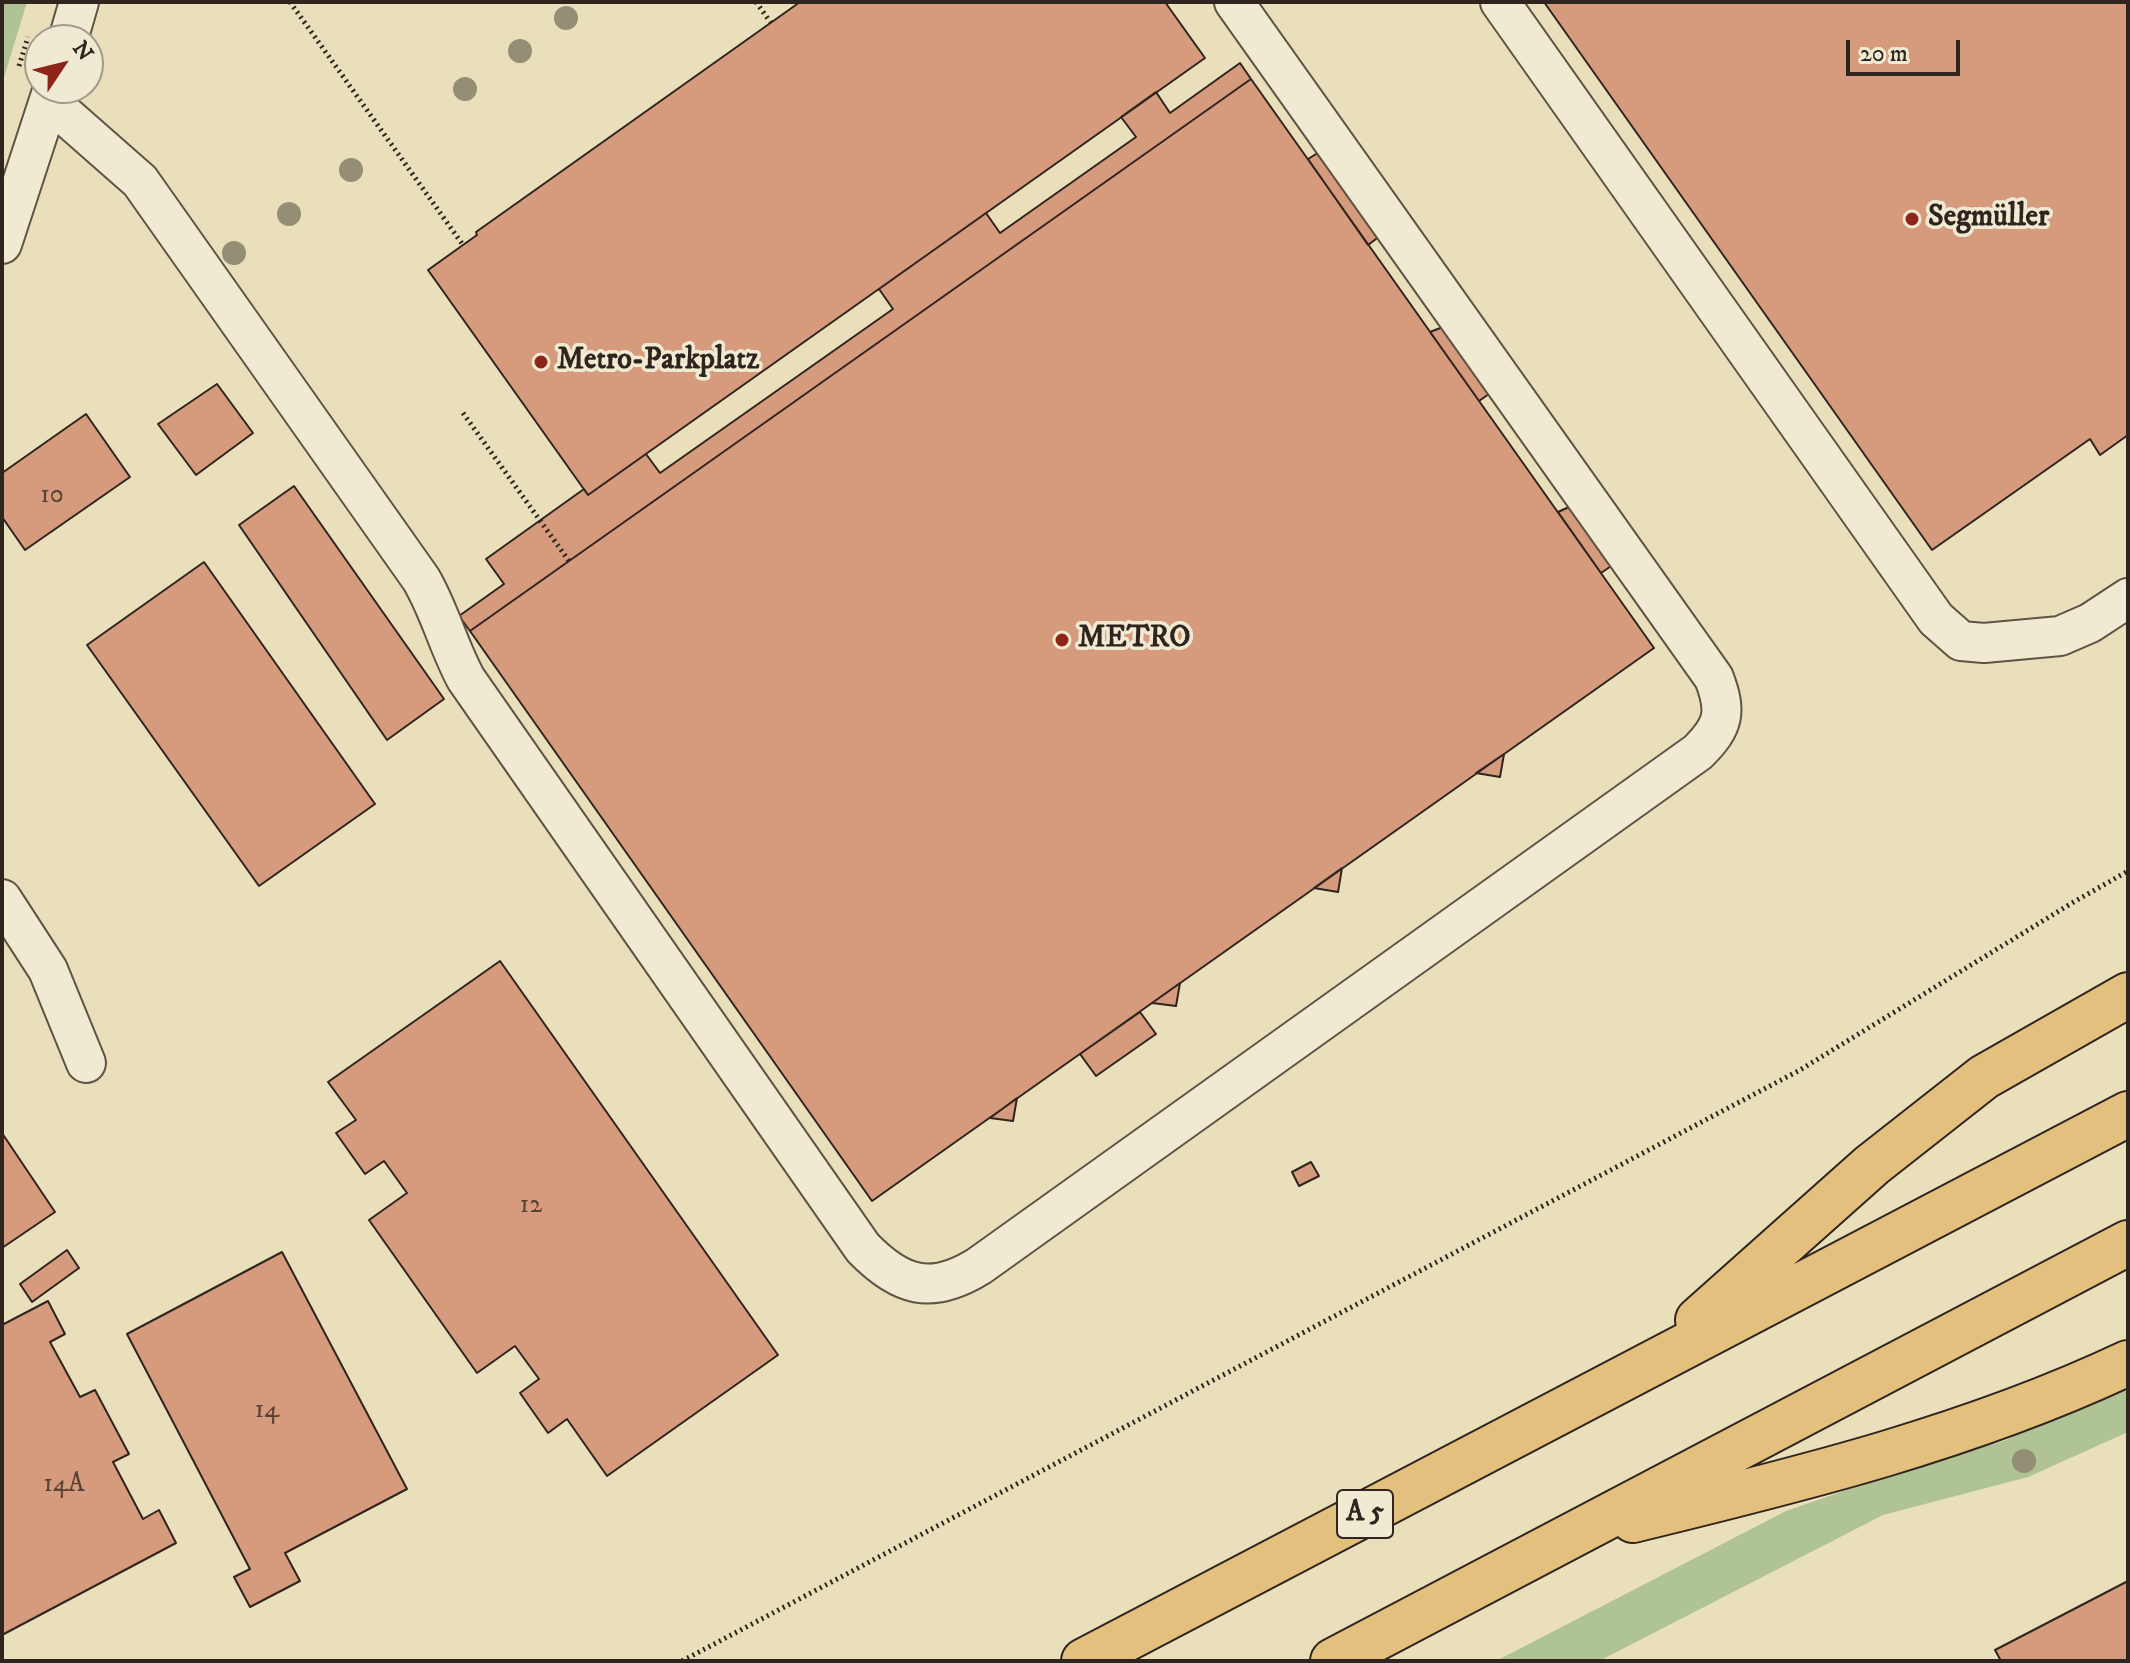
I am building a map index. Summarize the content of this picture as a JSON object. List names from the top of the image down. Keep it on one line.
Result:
{"streets":{"highway":["A 5"]},"places":["Segmüller","Metro-Parkplatz","METRO"],"house_numbers":["10","12","14","14A"],"scale_bar":"20 m","north":"top right"}
